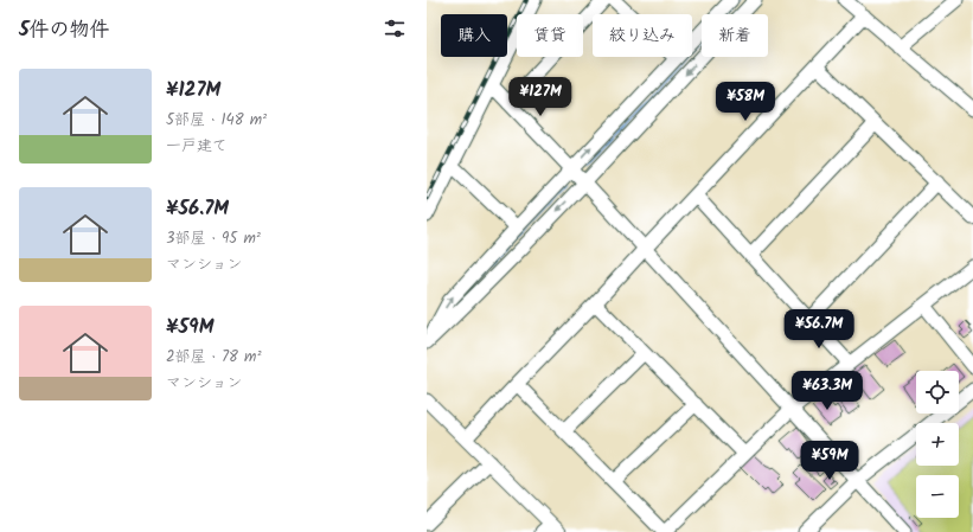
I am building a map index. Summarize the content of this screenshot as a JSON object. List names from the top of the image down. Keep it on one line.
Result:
{"page":{"heading":"5件の物件","chip":["購入","賃貸","絞り込み","新着"],"list":[{"name":"¥127M","note":"5部屋 · 148 m² · 一戸建て"},{"name":"¥56.7M","note":"3部屋 · 95 m² · マンション"},{"name":"¥59M","note":"2部屋 · 78 m² · マンション"}],"price":["¥127M","¥58M","¥56.7M","¥63.3M","¥59M"],"map_buttons":["+","−"]}}
